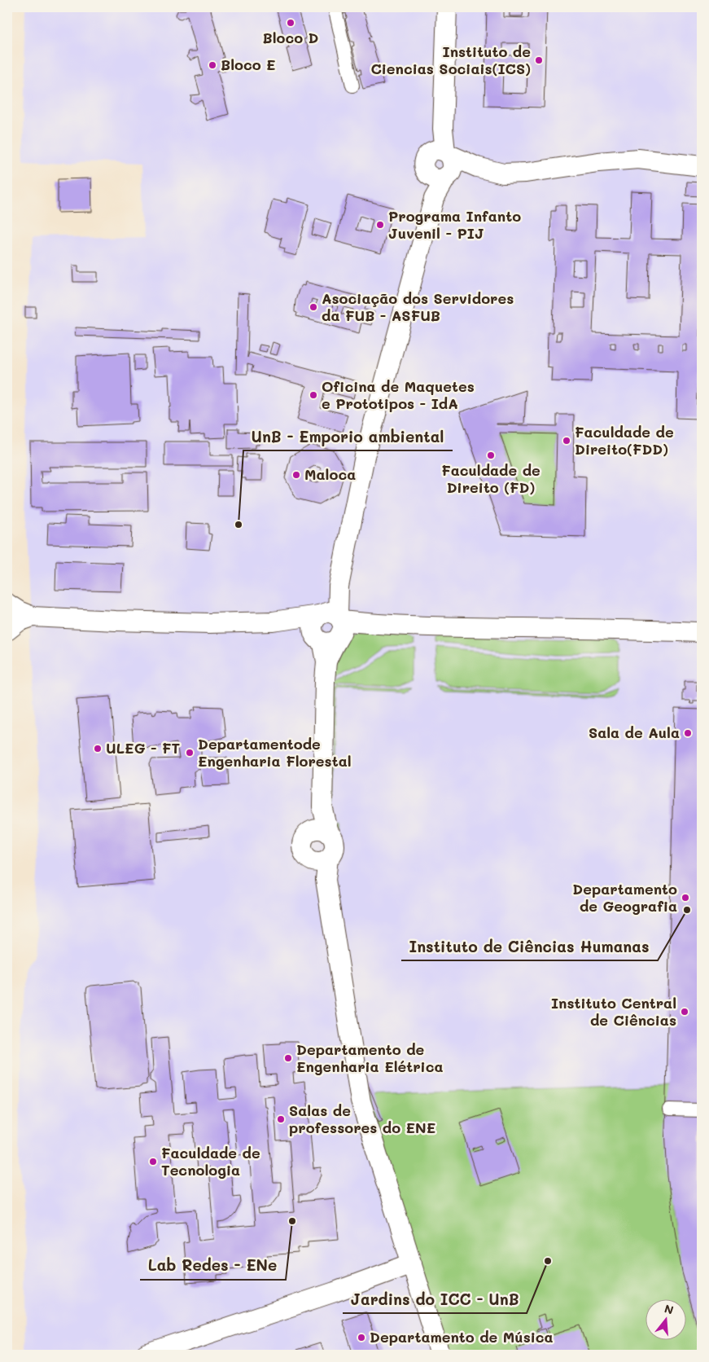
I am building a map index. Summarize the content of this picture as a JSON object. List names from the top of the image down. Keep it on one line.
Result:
{"places":["Bloco D","Instituto de Ciencias Sociais(ICS)","Bloco E","Programa Infanto Juvenil - PIJ","Asociação dos Servidores da FUB - ASFUB","Oficina de Maquetes e Prototipos - IdA","Faculdade de Direito(FDD)","Faculdade de Direito (FD)","Maloca","UnB - Emporio ambiental","Sala de Aula","ULEG - FT","Departamentode Engenharia Florestal","Departamento de Geografia","Instituto de Ciências Humanas","Instituto Central de Ciências","Departamento de Engenharia Elétrica","Salas de professores do ENE","Faculdade de Tecnologia","Lab Redes - ENe","Jardins do ICC - UnB","Departamento de Música"],"north":"top"}
